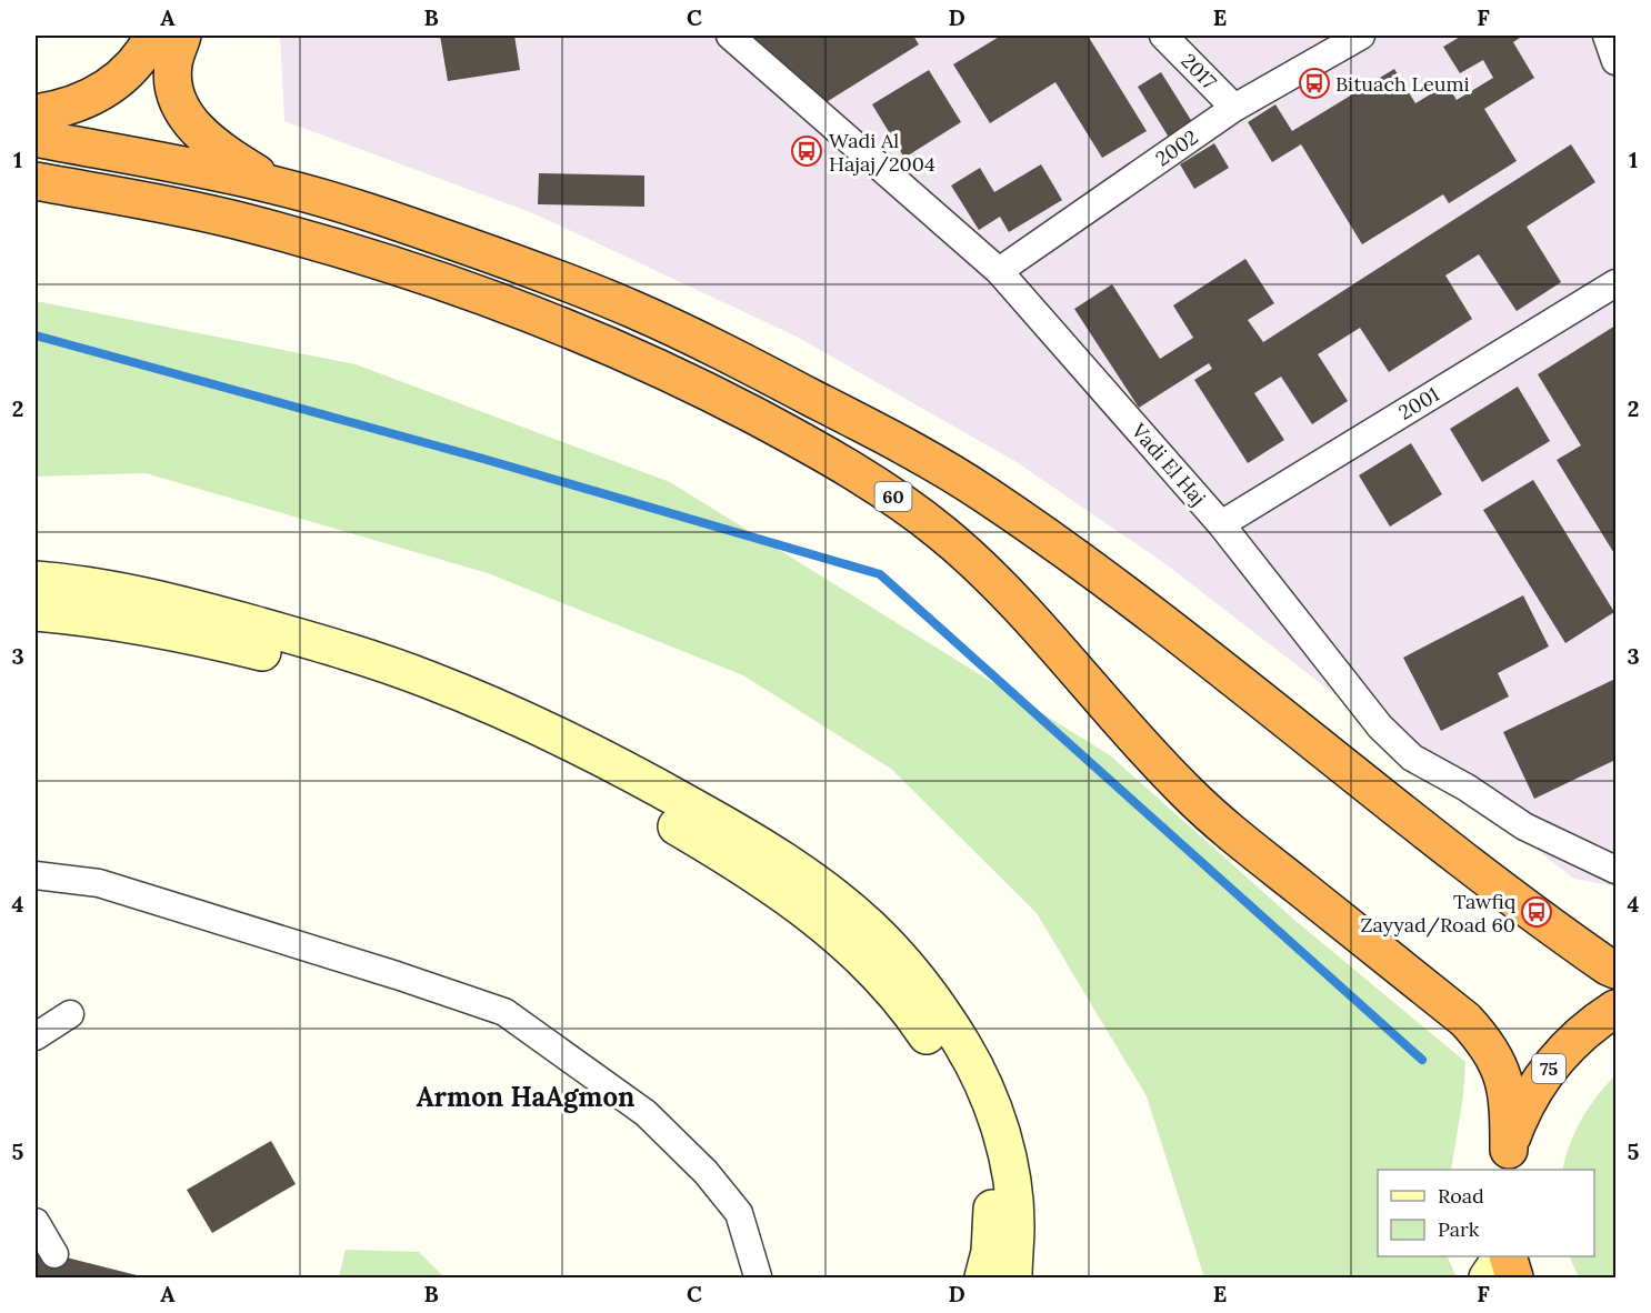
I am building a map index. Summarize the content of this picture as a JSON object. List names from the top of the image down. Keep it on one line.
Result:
{"streets":{"highway":["60","75"],"street":["2017","2002","2001","Vadi El Haj"]},"crossings":[["2017","2002"],["2002","Vadi El Haj"],["2001","Vadi El Haj"],["60","75"]],"districts":["Armon HaAgmon"],"places":{"bus stop":["Bituach Leumi","Wadi Al Hajaj/2004","Tawfiq Zayyad/Road 60"]},"legend":["Road","Park"],"grid":{"columns":["A","B","C","D","E","F"],"rows":["1","2","3","4","5"]}}
